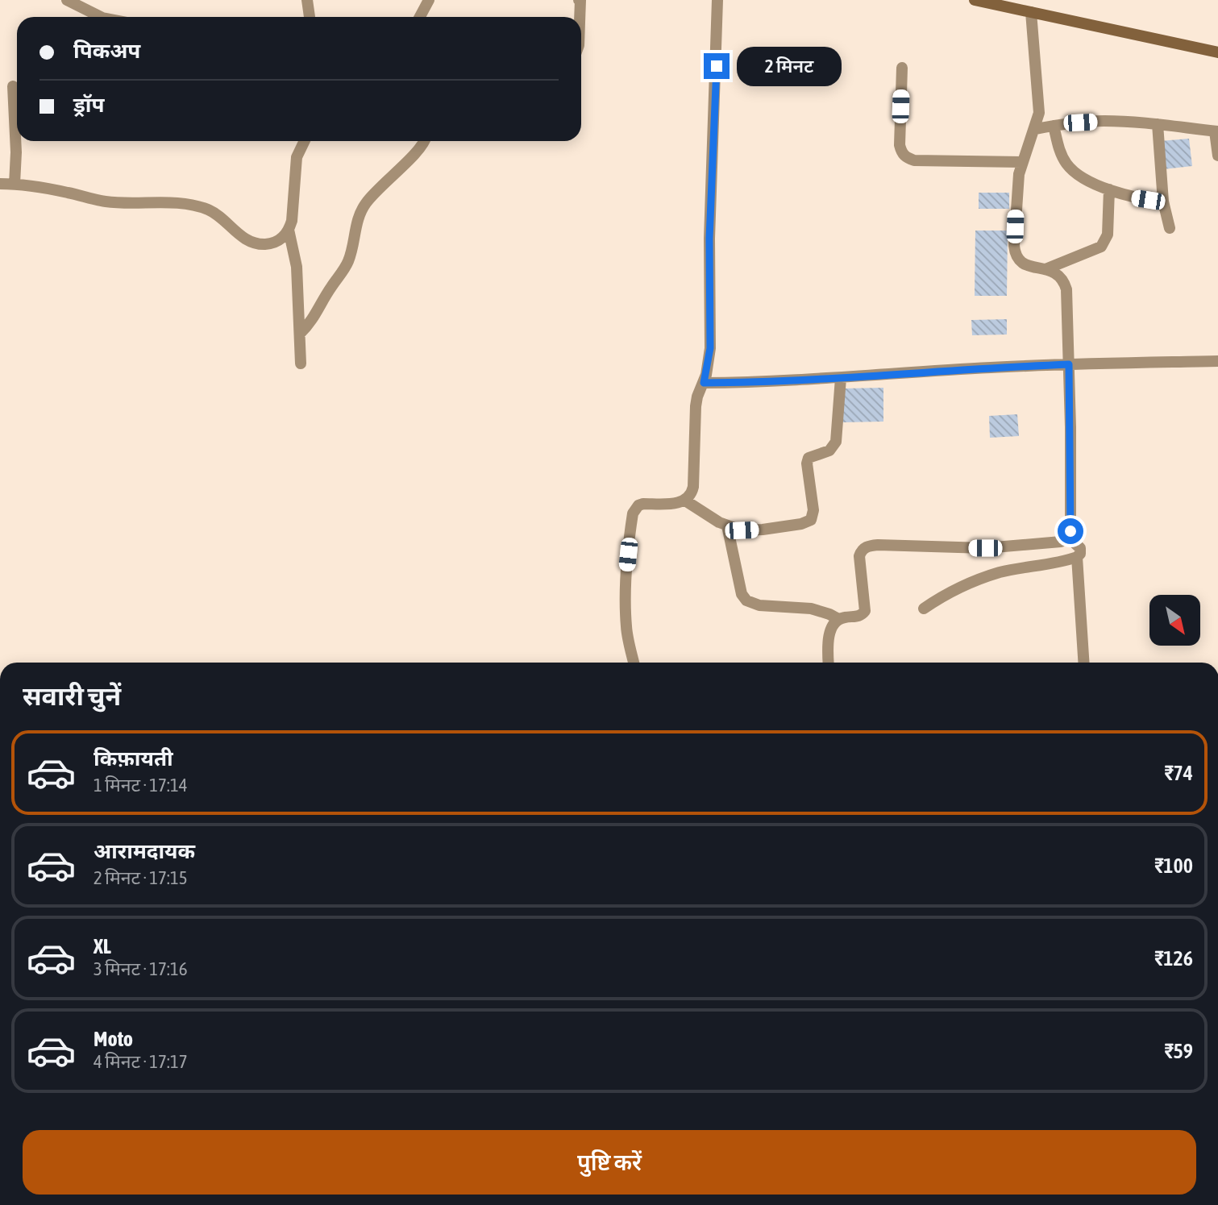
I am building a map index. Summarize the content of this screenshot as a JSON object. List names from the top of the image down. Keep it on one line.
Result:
{"north":"bottom right","page":{"banner":["पिकअप","ड्रॉप"],"bubble":"2 मिनट","heading":"सवारी चुनें","list":[{"name":"किफ़ायती","note":"1 मिनट · 17:14","value":"₹74"},{"name":"आरामदायक","note":"2 मिनट · 17:15","value":"₹100"},{"name":"XL","note":"3 मिनट · 17:16","value":"₹126"},{"name":"Moto","note":"4 मिनट · 17:17","value":"₹59"}],"buttons":"पुष्टि करें"}}
